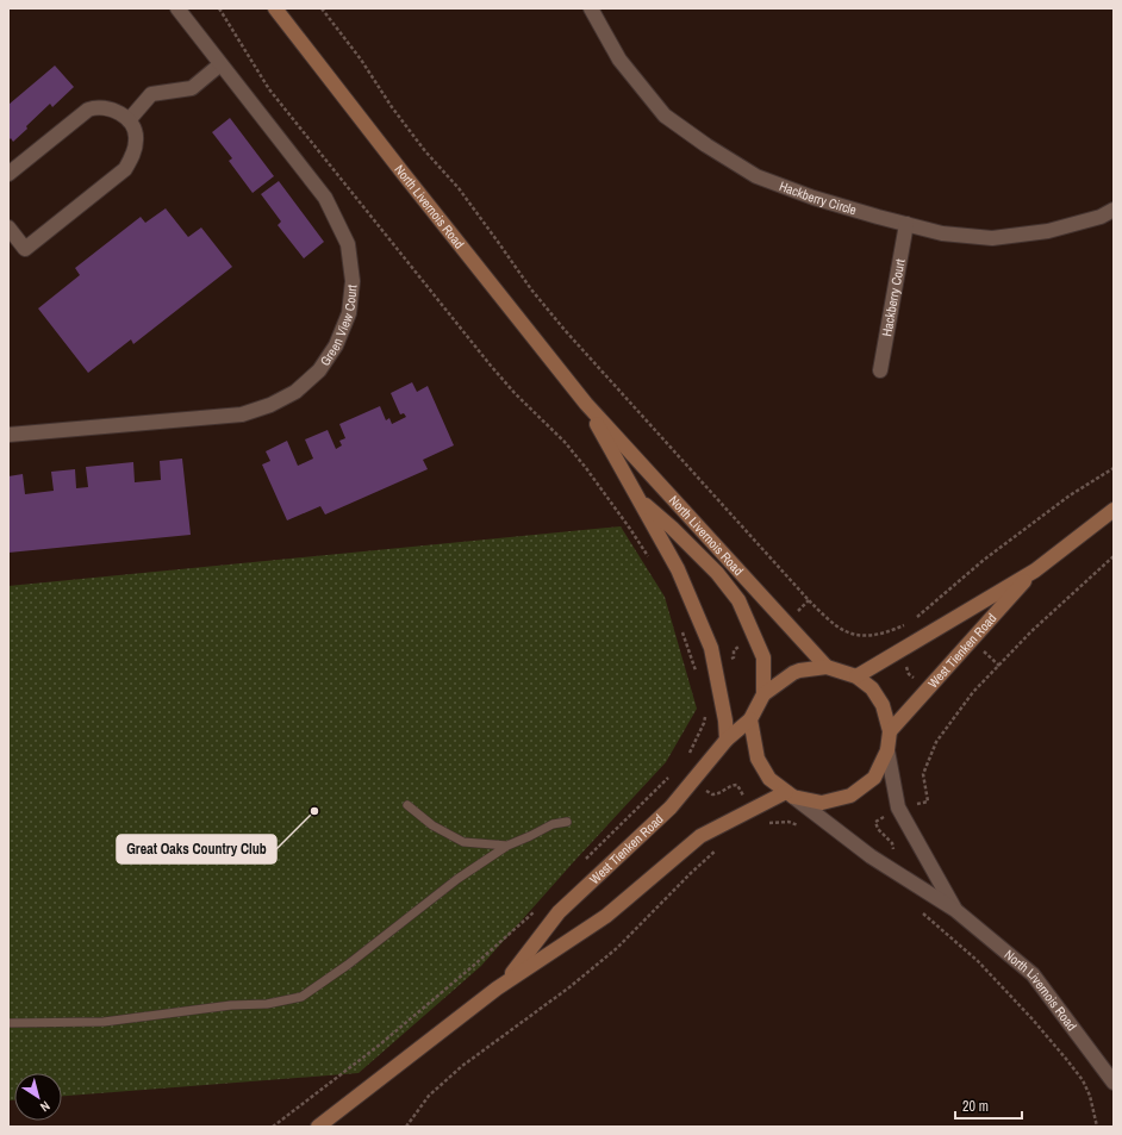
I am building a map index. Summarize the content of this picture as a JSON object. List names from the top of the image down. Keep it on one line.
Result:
{"streets":{"main road":["North Livernois Road","West Tienken Road"],"street":["Hackberry Circle","Hackberry Court","Green View Court"]},"crossings":[["Hackberry Circle","Hackberry Court"],["North Livernois Road","West Tienken Road"]],"places":["Great Oaks Country Club"],"scale_bar":"20 m","north":"bottom right"}
